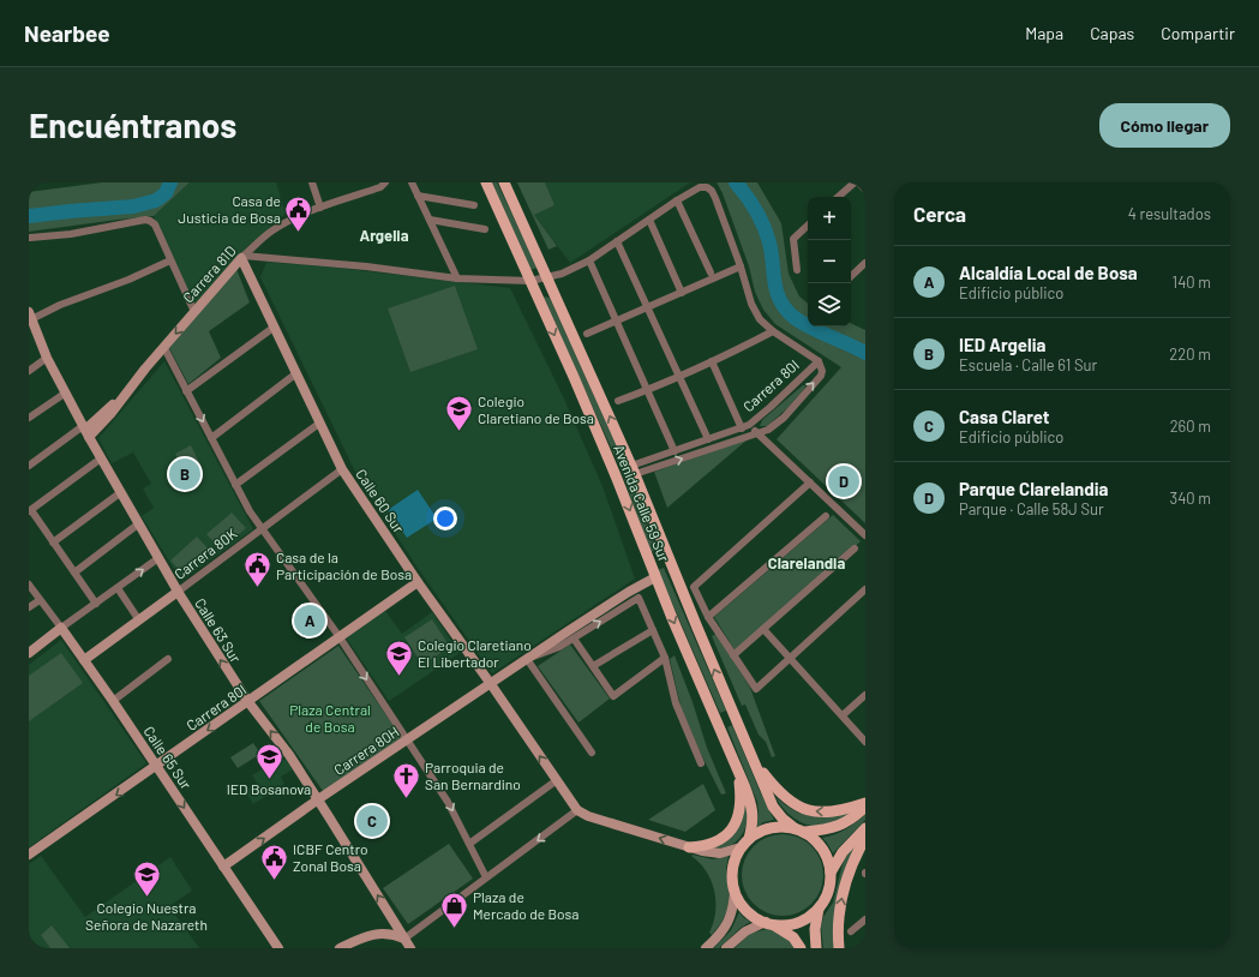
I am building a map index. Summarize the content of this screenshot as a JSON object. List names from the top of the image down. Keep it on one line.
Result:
{"streets":{"main road":["Avenida Calle 59 Sur"],"street":["Carrera 81D","Carrera 80I","Calle 60 Sur","Carrera 80K","Calle 63 Sur","Carrera 80H","Calle 65 Sur"]},"crossings":[["Carrera 81D","Calle 60 Sur"],["Carrera 81D","Calle 63 Sur"],["Carrera 80I","Calle 60 Sur"],["Carrera 80I","Avenida Calle 59 Sur"],["Carrera 80I","Calle 63 Sur"],["Carrera 80I","Calle 65 Sur"],["Calle 60 Sur","Carrera 80K"],["Calle 60 Sur","Carrera 80H"],["Avenida Calle 59 Sur","Carrera 80H"],["Carrera 80K","Calle 63 Sur"],["Carrera 80K","Calle 65 Sur"],["Calle 63 Sur","Carrera 80H"],["Carrera 80H","Calle 65 Sur"]],"one_way":["Calle 63 Sur"],"districts":["Argelia","Clarelandia"],"parks":["Plaza Central de Bosa"],"places":{"public building":["Casa de Justicia de Bosa","Casa de la Participación de Bosa","ICBF Centro Zonal Bosa"],"school or university":["Colegio Claretiano de Bosa","Colegio Claretiano El Libertador","IED Bosanova","Colegio Nuestra Señora de Nazareth"],"church":["Parroquia de San Bernardino"],"shop":["Plaza de Mercado de Bosa"]},"page":{"header":"Nearbee","nav":["Mapa","Capas","Compartir"],"buttons":"Cómo llegar","title":"Encuéntranos","heading":["Cerca","4 resultados"],"map_buttons":["+","−"],"list":[{"mark":"A","name":"Alcaldía Local de Bosa","note":"Edificio público","value":"140 m"},{"mark":"B","name":"IED Argelia","note":"Escuela · Calle 61 Sur","value":"220 m"},{"mark":"C","name":"Casa Claret","note":"Edificio público","value":"260 m"},{"mark":"D","name":"Parque Clarelandia","note":"Parque · Calle 58J Sur","value":"340 m"}],"pins":["B","D","A","C"]}}
